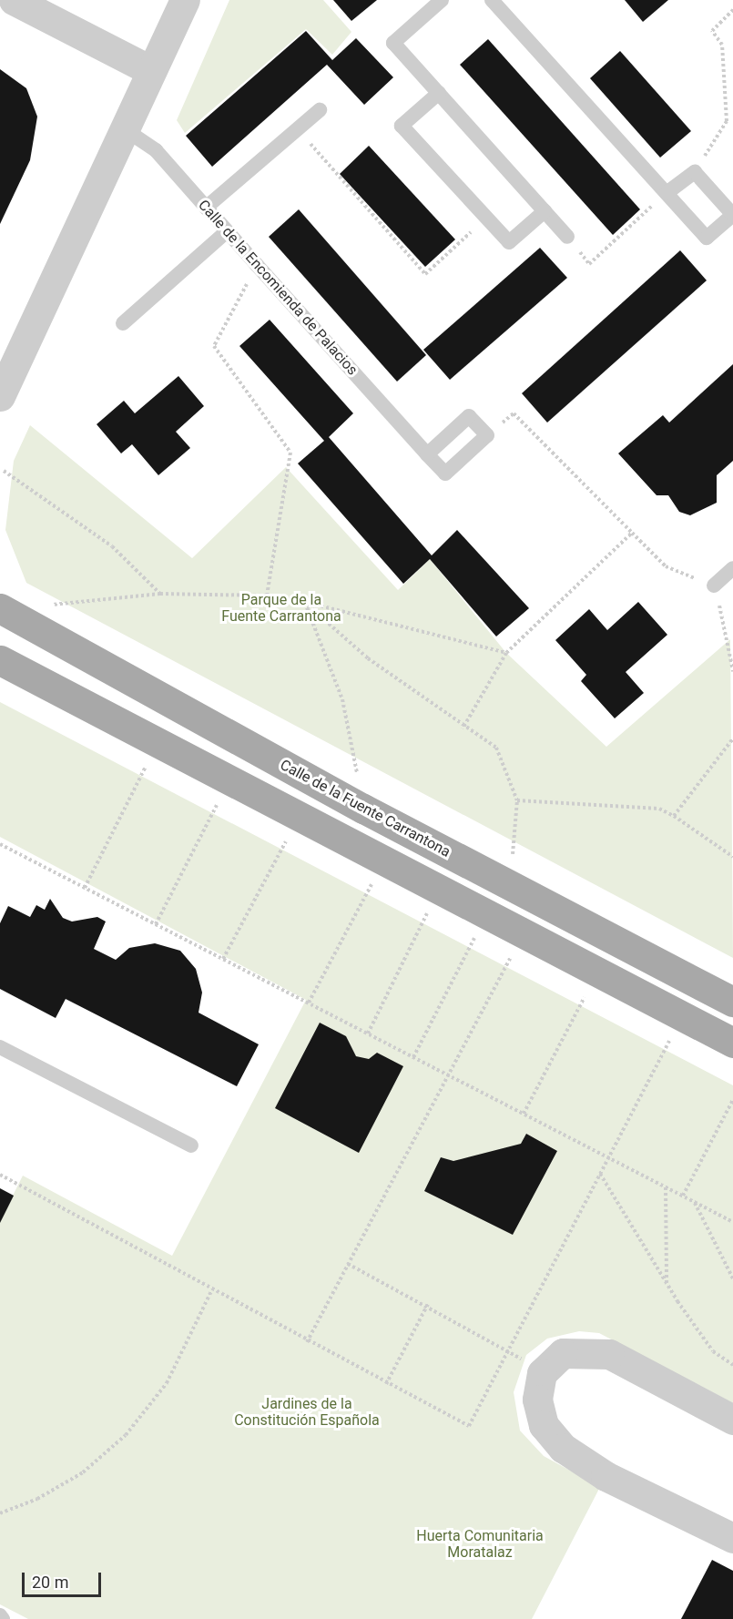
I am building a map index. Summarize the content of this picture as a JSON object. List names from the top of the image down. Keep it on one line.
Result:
{"streets":{"main road":["Calle de la Fuente Carrantona"],"lane":["Calle de la Encomienda de Palacios"]},"parks":["Parque de la Fuente Carrantona","Jardines de la Constitución Española","Huerta Comunitaria Moratalaz"],"scale_bar":"20 m"}
